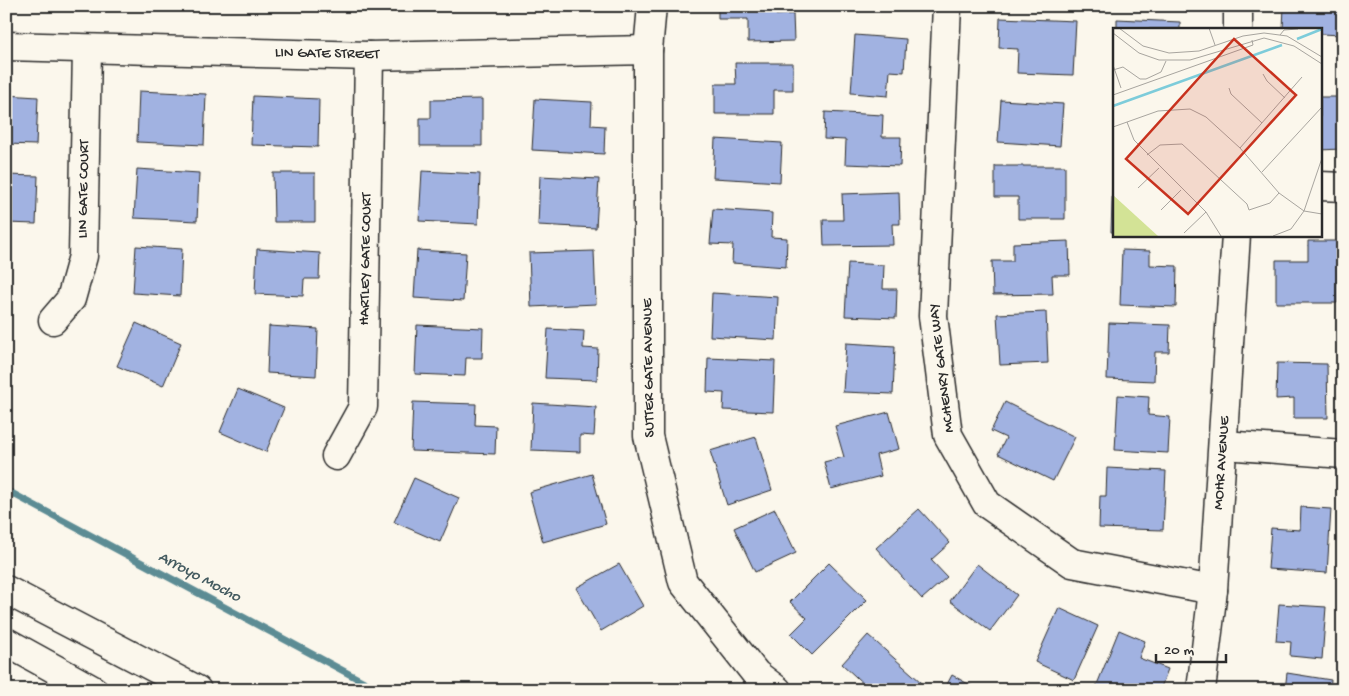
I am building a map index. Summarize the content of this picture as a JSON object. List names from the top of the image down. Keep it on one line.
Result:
{"streets":{"street":["LIN GATE STREET","LIN GATE COURT","HARTLEY GATE COURT","SUTTER GATE AVENUE","MCHENRY GATE WAY","MOHR AVENUE"]},"crossings":[["LIN GATE STREET","LIN GATE COURT"],["LIN GATE STREET","HARTLEY GATE COURT"],["LIN GATE STREET","SUTTER GATE AVENUE"],["MCHENRY GATE WAY","MOHR AVENUE"]],"water":["Arroyo Mocho"],"scale_bar":"20 m"}
